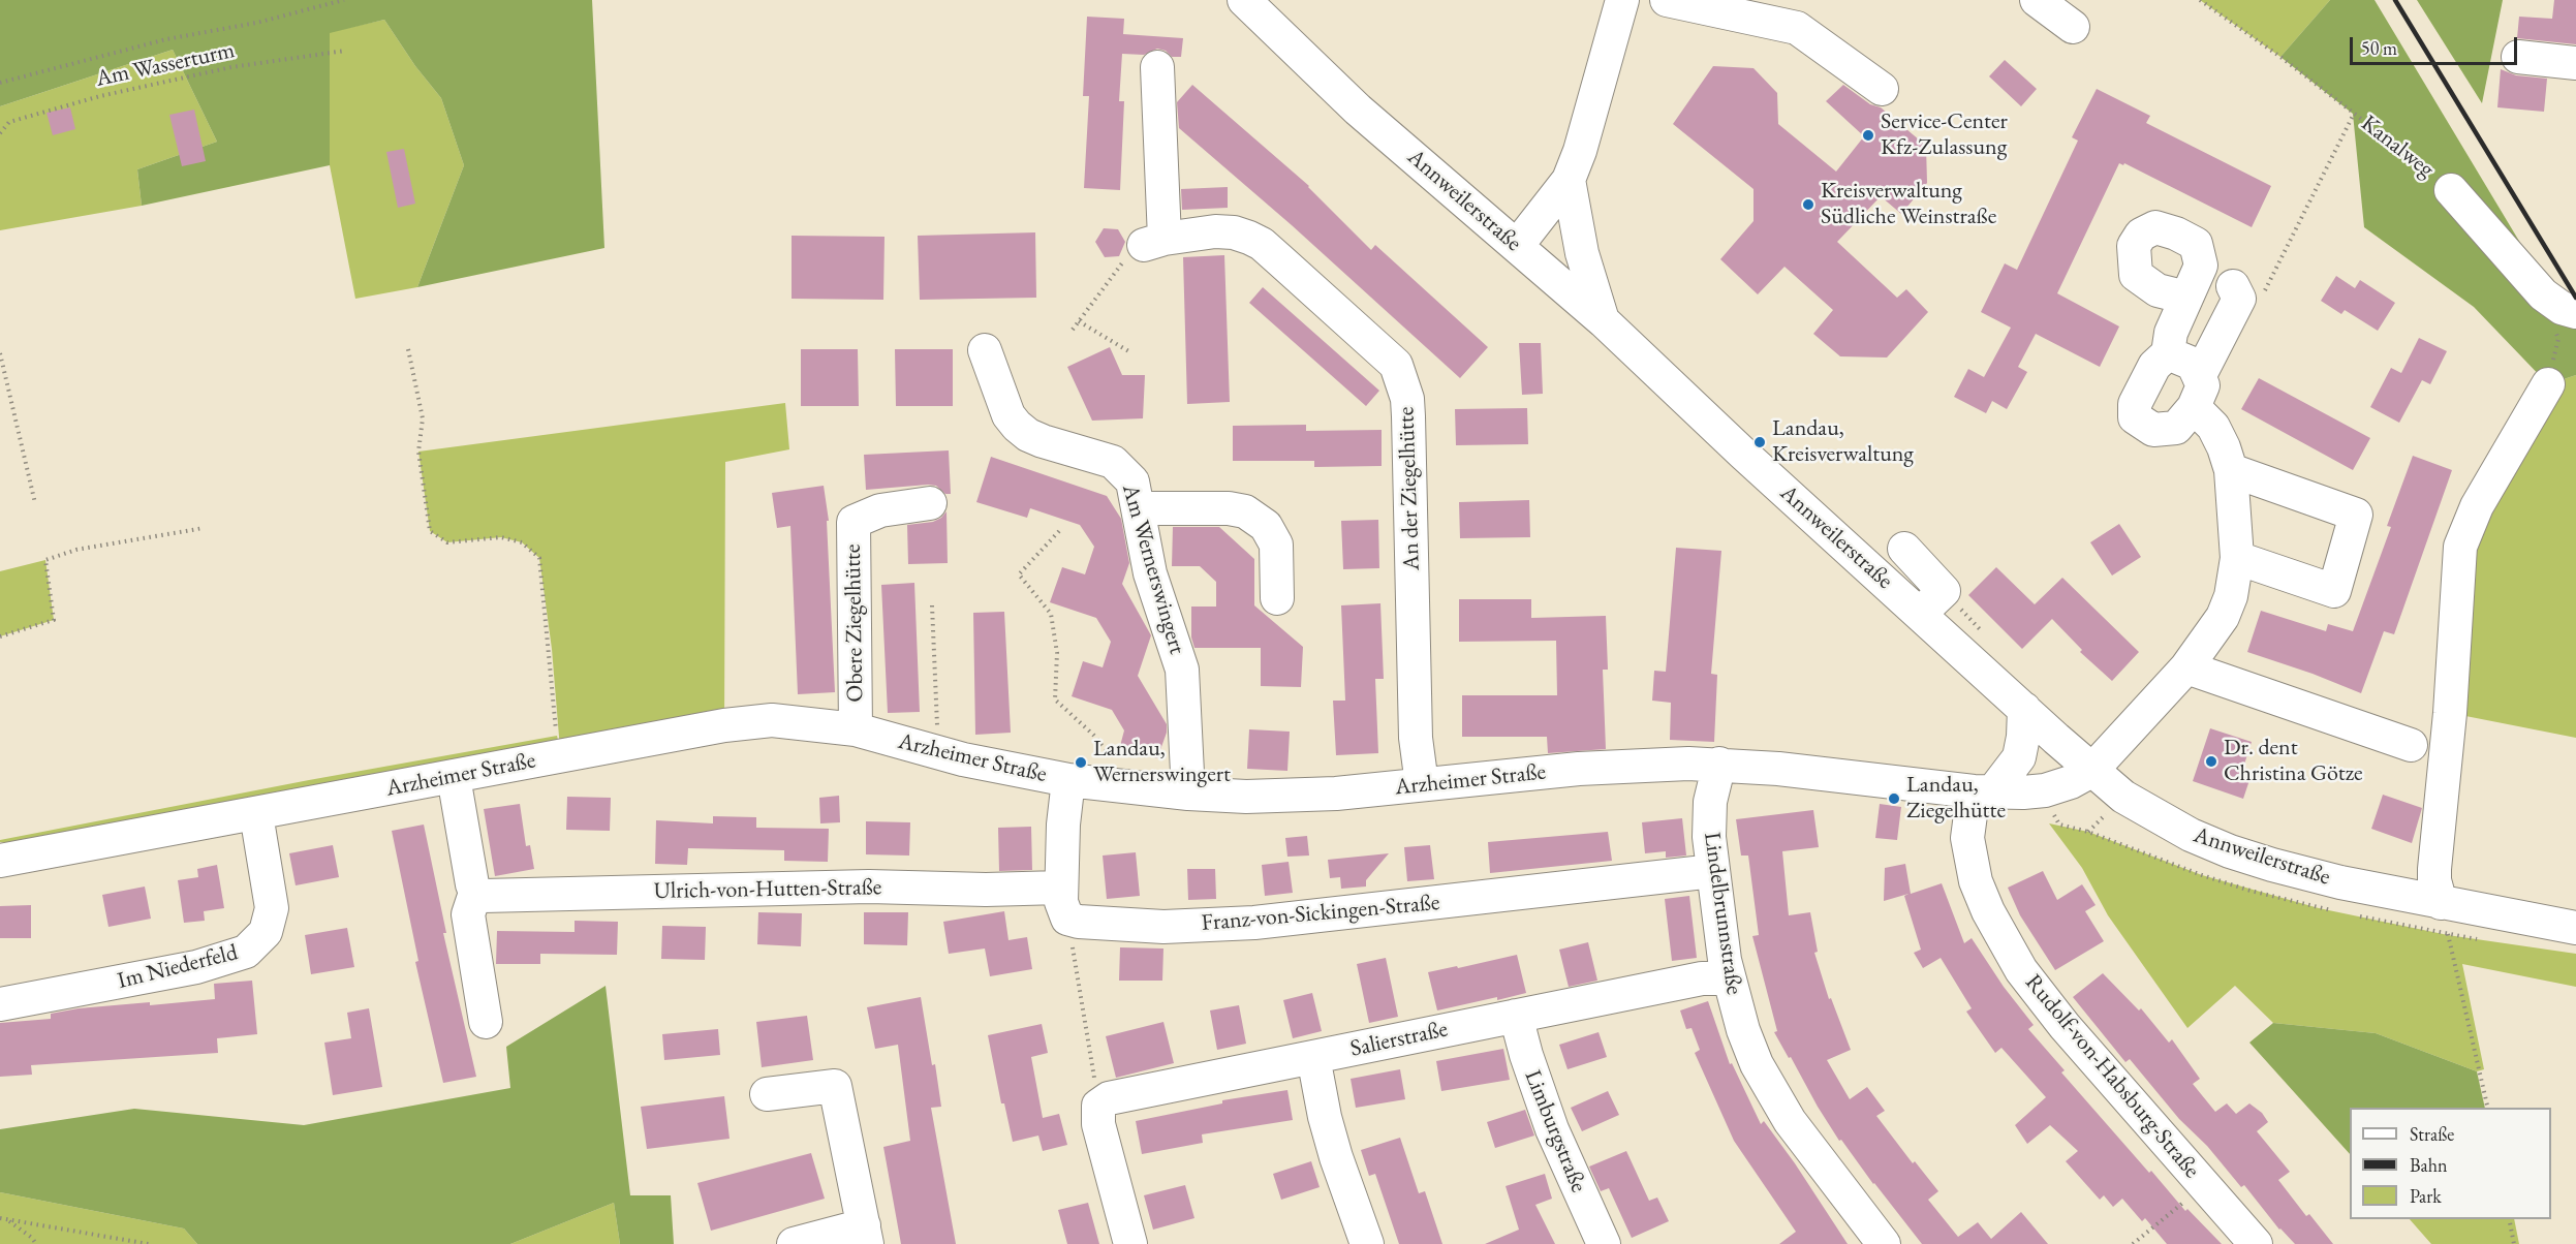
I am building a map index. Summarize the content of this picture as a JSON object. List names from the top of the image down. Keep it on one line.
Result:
{"streets":{"street":["Kanalweg","Annweilerstraße","An der Ziegelhütte","Am Wernerswingert","Obere Ziegelhütte","Arzheimer Straße","Ulrich-von-Hutten-Straße","Franz-von-Sickingen-Straße","Lindelbrunnstraße","Im Niederfeld","Salierstraße","Rudolf-von-Habsburg-Straße","Limburgstraße"],"path":["Am Wasserturm"]},"crossings":[["Annweilerstraße","Arzheimer Straße"],["An der Ziegelhütte","Arzheimer Straße"],["Am Wernerswingert","Arzheimer Straße"],["Obere Ziegelhütte","Arzheimer Straße"],["Arzheimer Straße","Lindelbrunnstraße"],["Arzheimer Straße","Im Niederfeld"],["Arzheimer Straße","Rudolf-von-Habsburg-Straße"],["Ulrich-von-Hutten-Straße","Franz-von-Sickingen-Straße"],["Franz-von-Sickingen-Straße","Lindelbrunnstraße"],["Lindelbrunnstraße","Salierstraße"],["Salierstraße","Limburgstraße"]],"places":["Service-Center Kfz-Zulassung","Kreisverwaltung Südliche Weinstraße","Landau, Kreisverwaltung","Dr. dent Christina Götze","Landau, Wernerswingert","Landau, Ziegelhütte"],"legend":["Straße","Bahn","Park"],"scale_bar":"50 m"}
